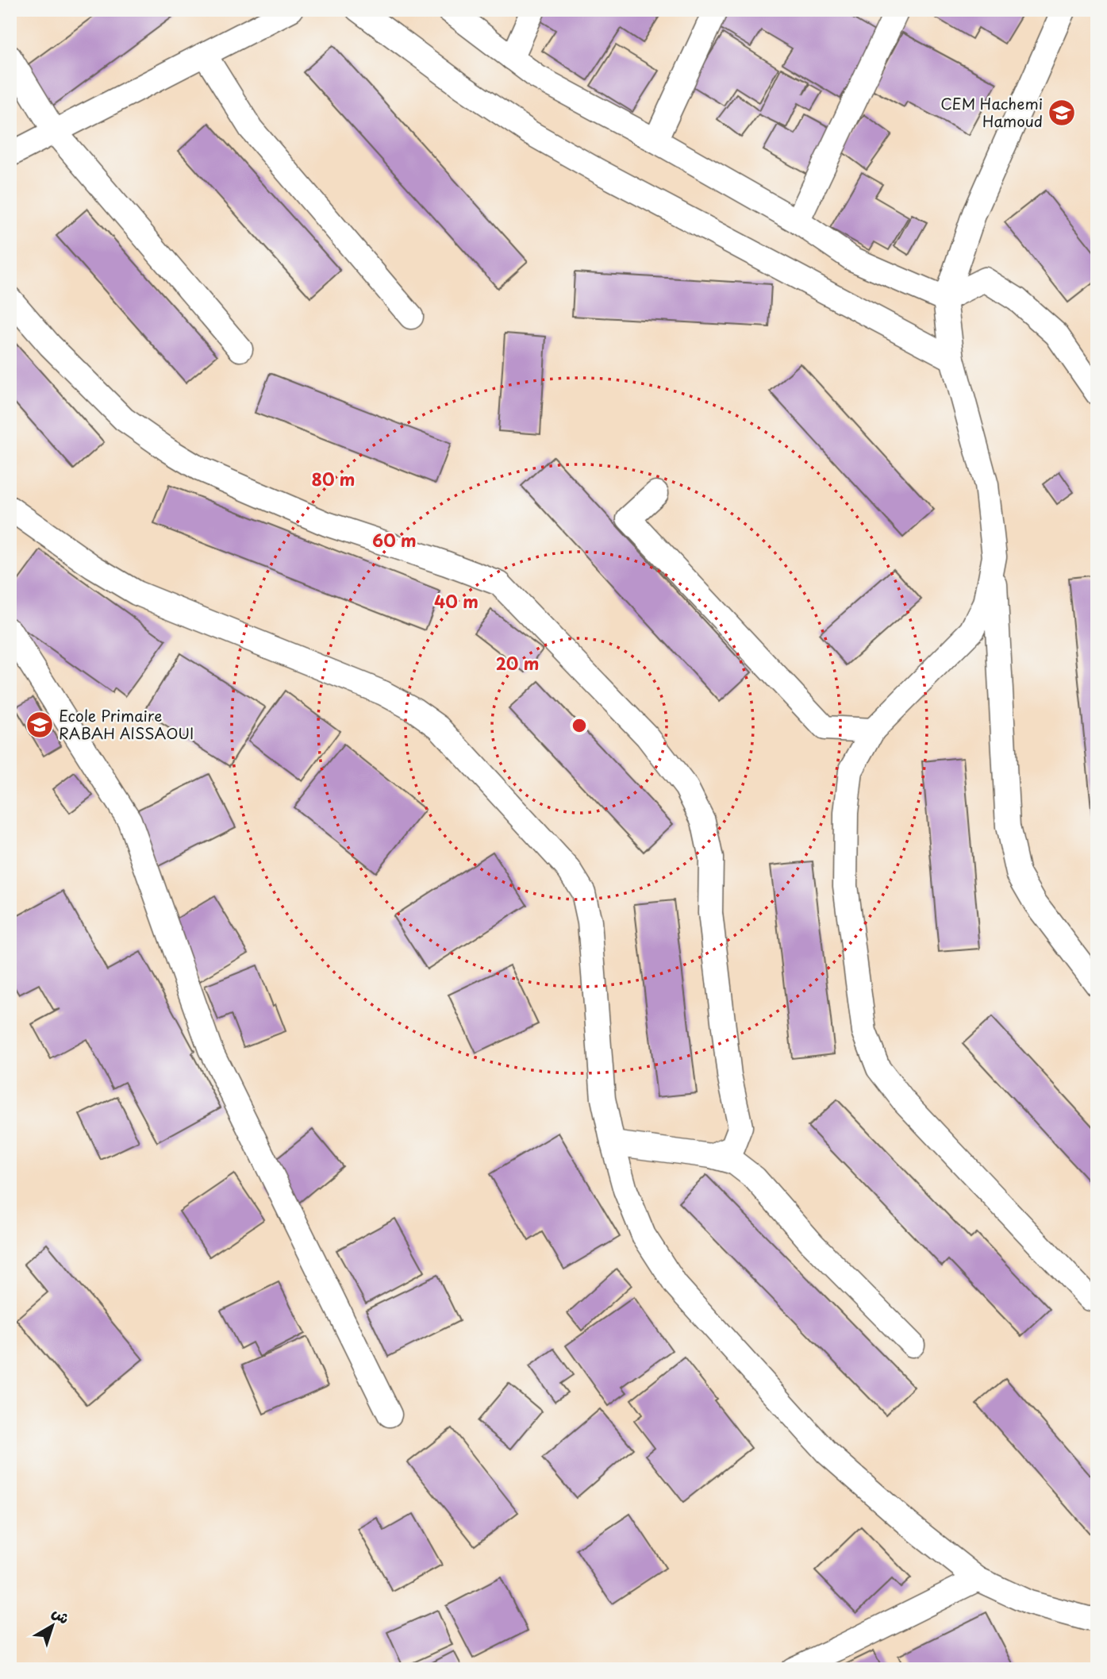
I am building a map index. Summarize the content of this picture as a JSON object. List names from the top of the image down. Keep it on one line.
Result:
{"places":{"school or university":["CEM Hachemi Hamoud","Ecole Primaire RABAH AISSAOUI"]},"north":"top right","rings":["80 m","60 m","40 m","20 m"]}
